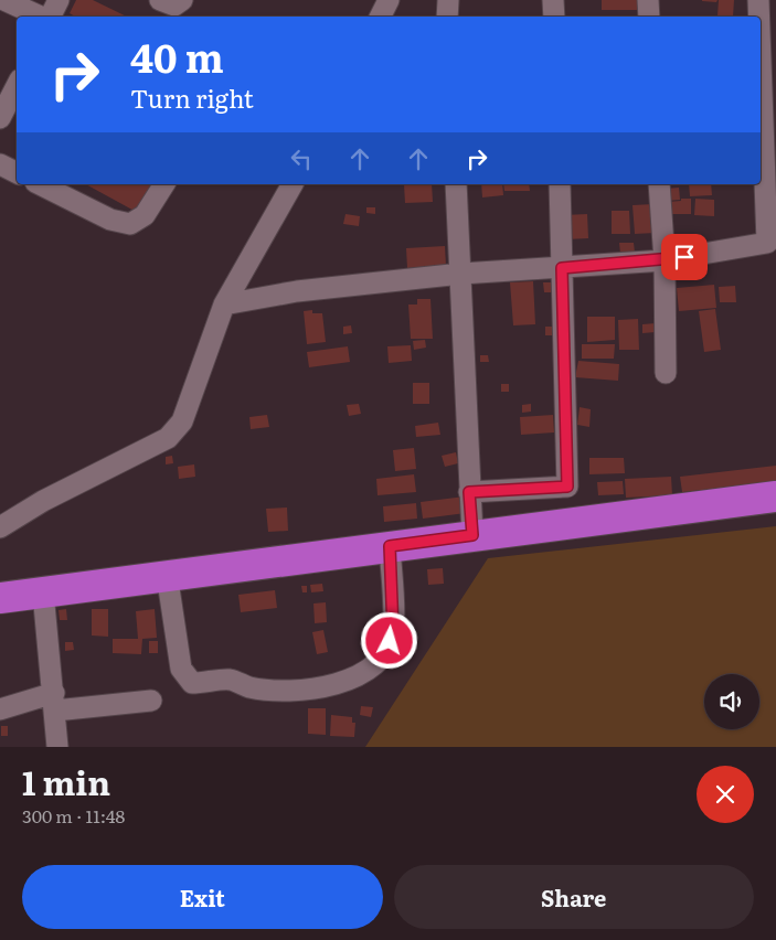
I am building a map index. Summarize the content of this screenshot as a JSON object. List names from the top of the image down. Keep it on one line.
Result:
{"page":{"turn":["40 m","Turn right"],"heading":["1 min","300 m · 11:48"],"buttons":["Exit","Share"]}}
